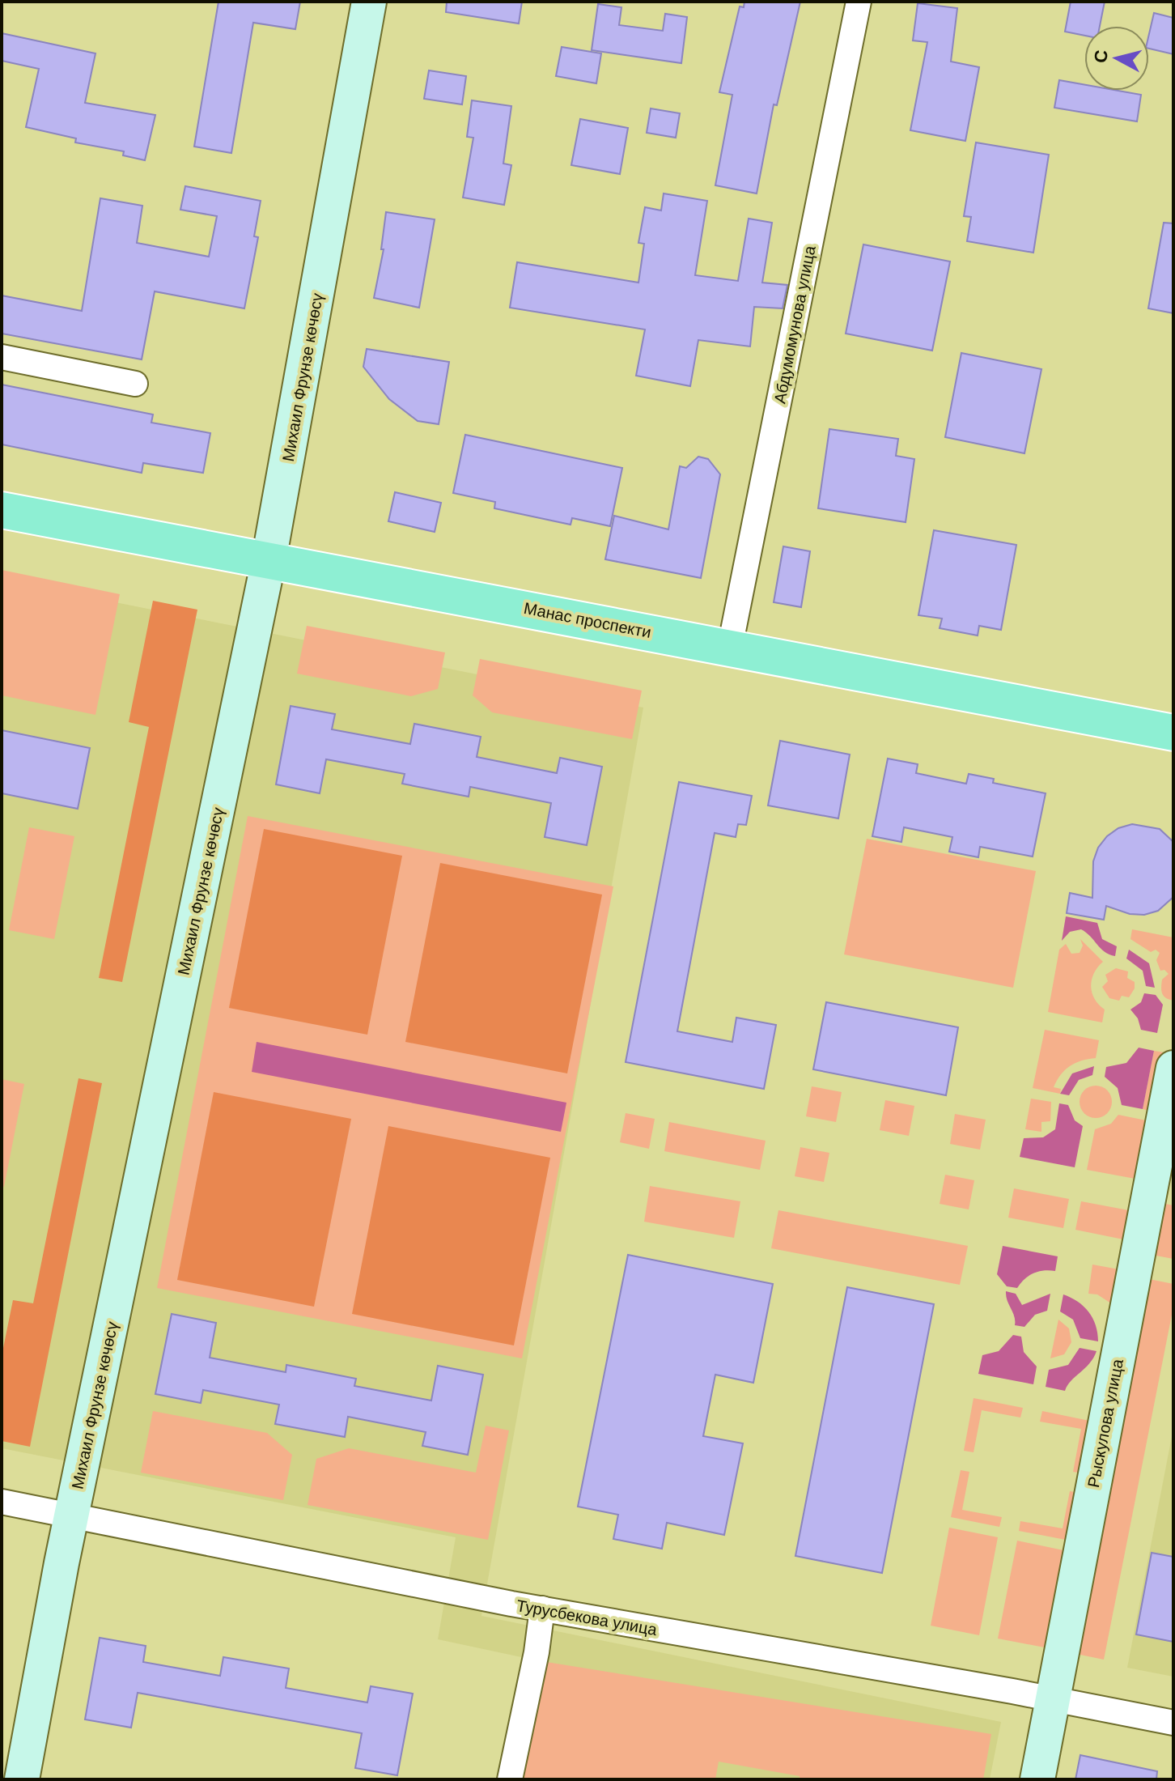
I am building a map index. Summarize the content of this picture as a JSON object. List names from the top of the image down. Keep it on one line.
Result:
{"streets":{"main road":["Михаил Фрунзе көчөсү","Манас проспекти","Рыскулова улица"],"street":["Абдумомунова улица","Турусбекова улица"]},"crossings":[["Абдумомунова улица","Манас проспекти"],["Михаил Фрунзе көчөсү","Манас проспекти"],["Михаил Фрунзе көчөсү","Турусбекова улица"],["Рыскулова улица","Турусбекова улица"]],"north":"left"}
